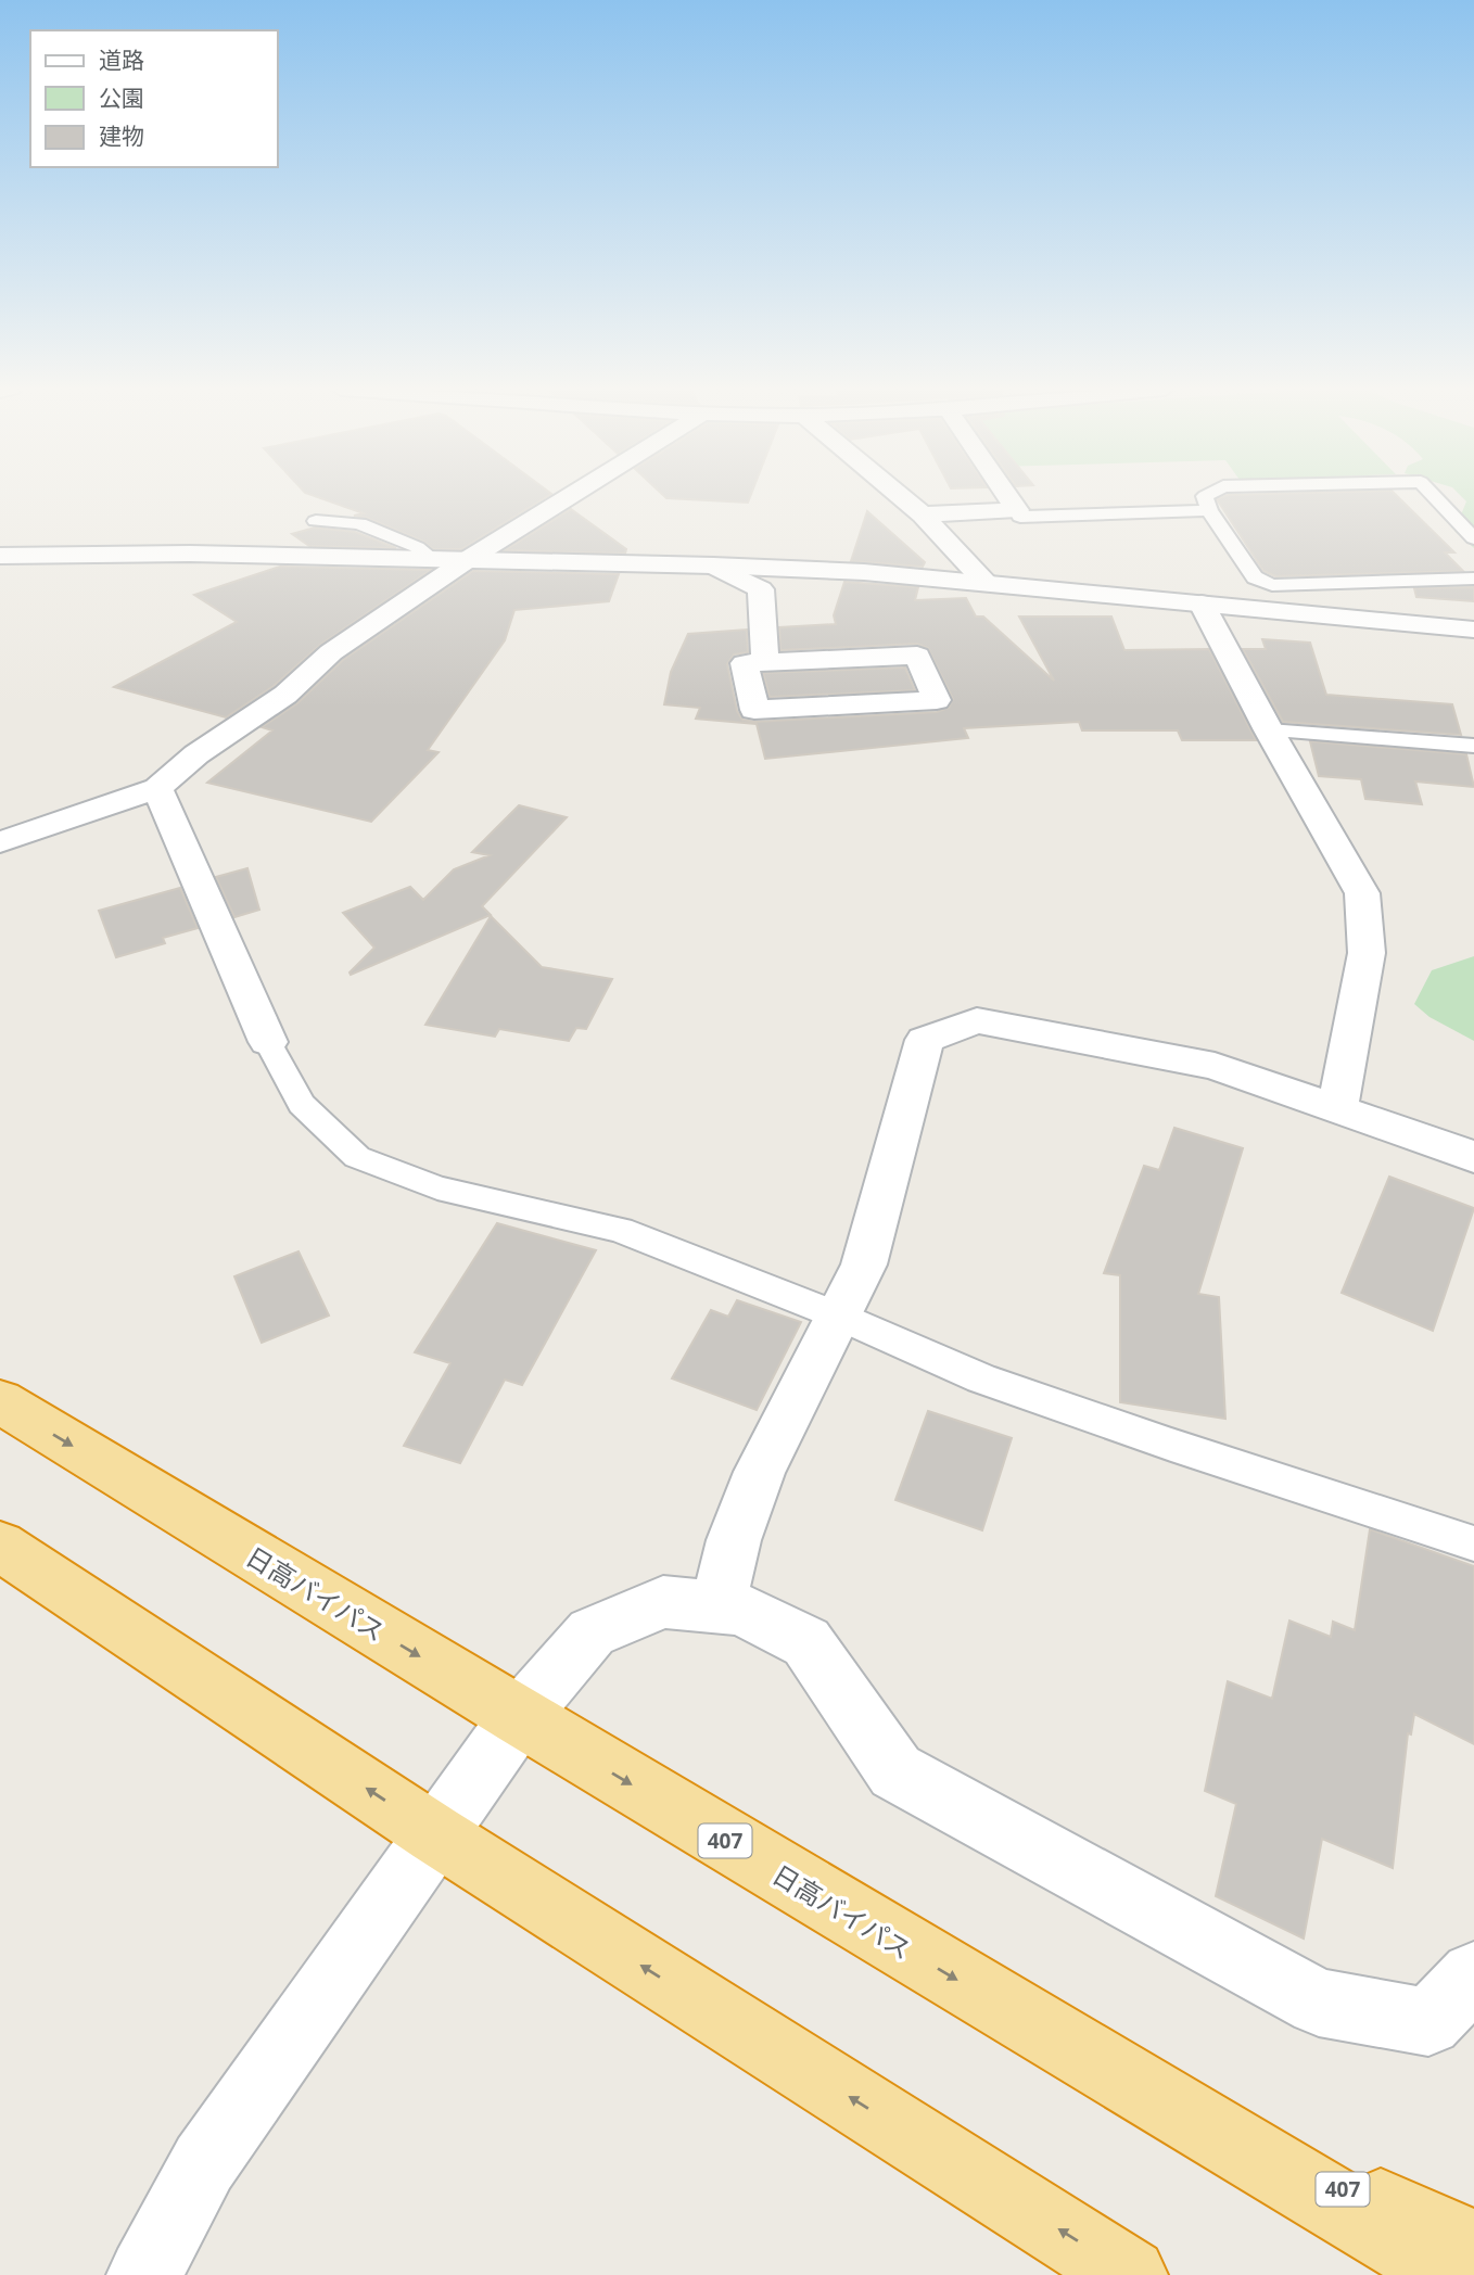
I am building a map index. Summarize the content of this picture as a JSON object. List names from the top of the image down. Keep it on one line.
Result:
{"streets":{"highway":["日高バイパス","407"]},"crossings":[["日高バイパス","407"]],"legend":["道路","公園","建物"]}
